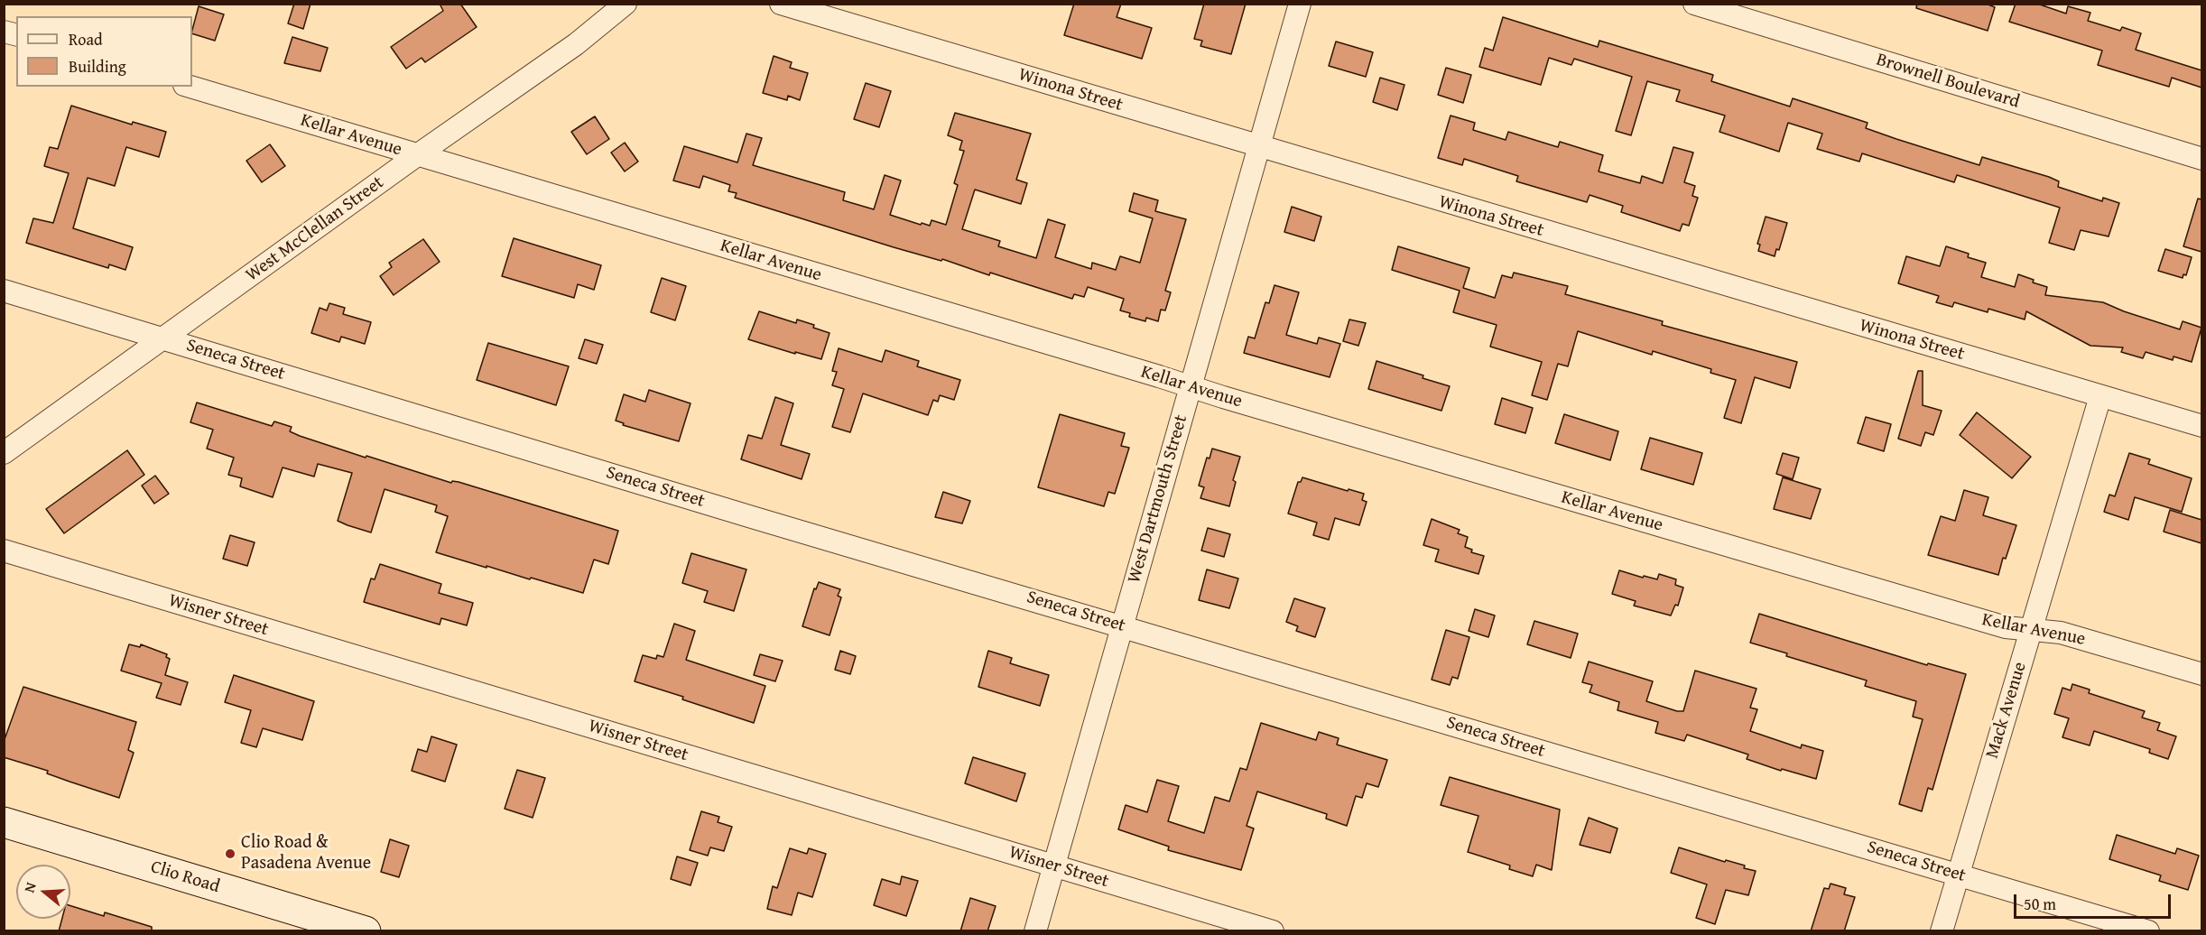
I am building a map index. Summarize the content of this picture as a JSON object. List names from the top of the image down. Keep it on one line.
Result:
{"streets":{"main road":["Clio Road"],"street":["Brownell Boulevard","Winona Street","Kellar Avenue","West McClellan Street","Seneca Street","West Dartmouth Street","Wisner Street","Mack Avenue"]},"crossings":[["Winona Street","West Dartmouth Street"],["Winona Street","Mack Avenue"],["Kellar Avenue","West McClellan Street"],["Kellar Avenue","West Dartmouth Street"],["Kellar Avenue","Mack Avenue"],["West McClellan Street","Seneca Street"],["Seneca Street","West Dartmouth Street"],["Seneca Street","Mack Avenue"],["West Dartmouth Street","Wisner Street"]],"places":["Clio Road & Pasadena Avenue"],"legend":["Road","Building"],"scale_bar":"50 m","north":"left"}
